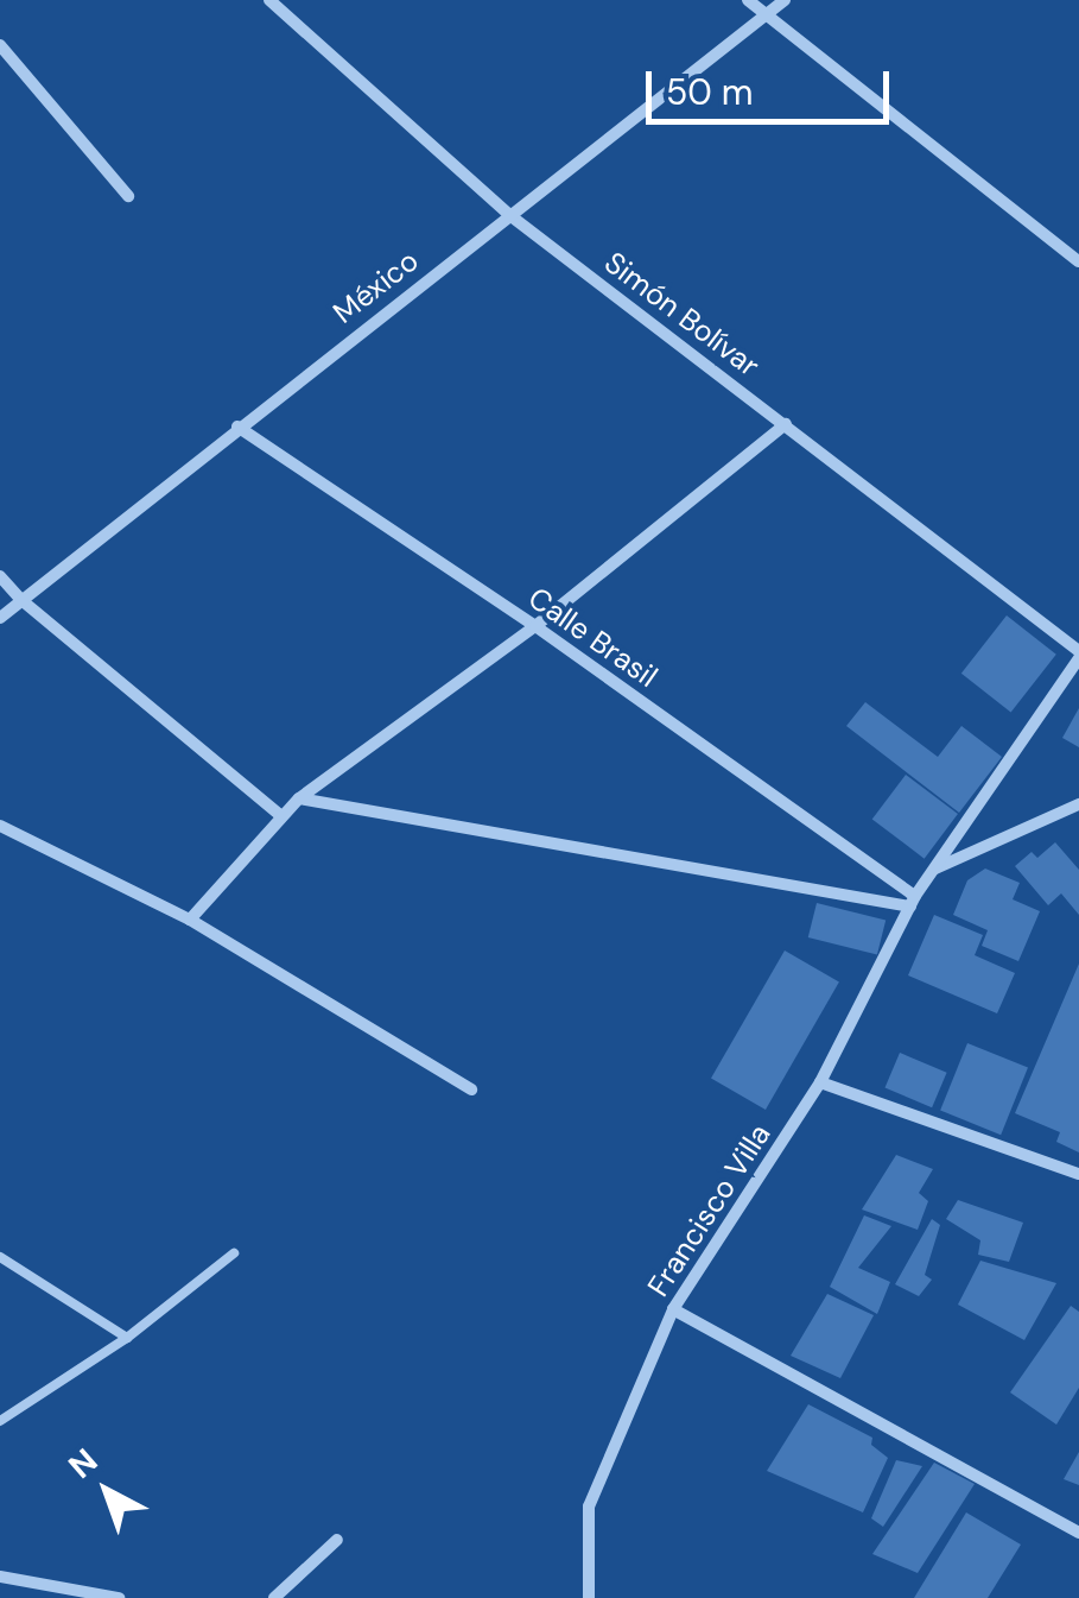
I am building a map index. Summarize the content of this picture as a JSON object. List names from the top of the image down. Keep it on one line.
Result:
{"streets":{"street":["México","Simón Bolívar","Calle Brasil","Francisco Villa"]},"crossings":[["México","Simón Bolívar"],["México","Calle Brasil"],["Simón Bolívar","Francisco Villa"],["Calle Brasil","Francisco Villa"]],"scale_bar":"50 m","north":"top left"}
